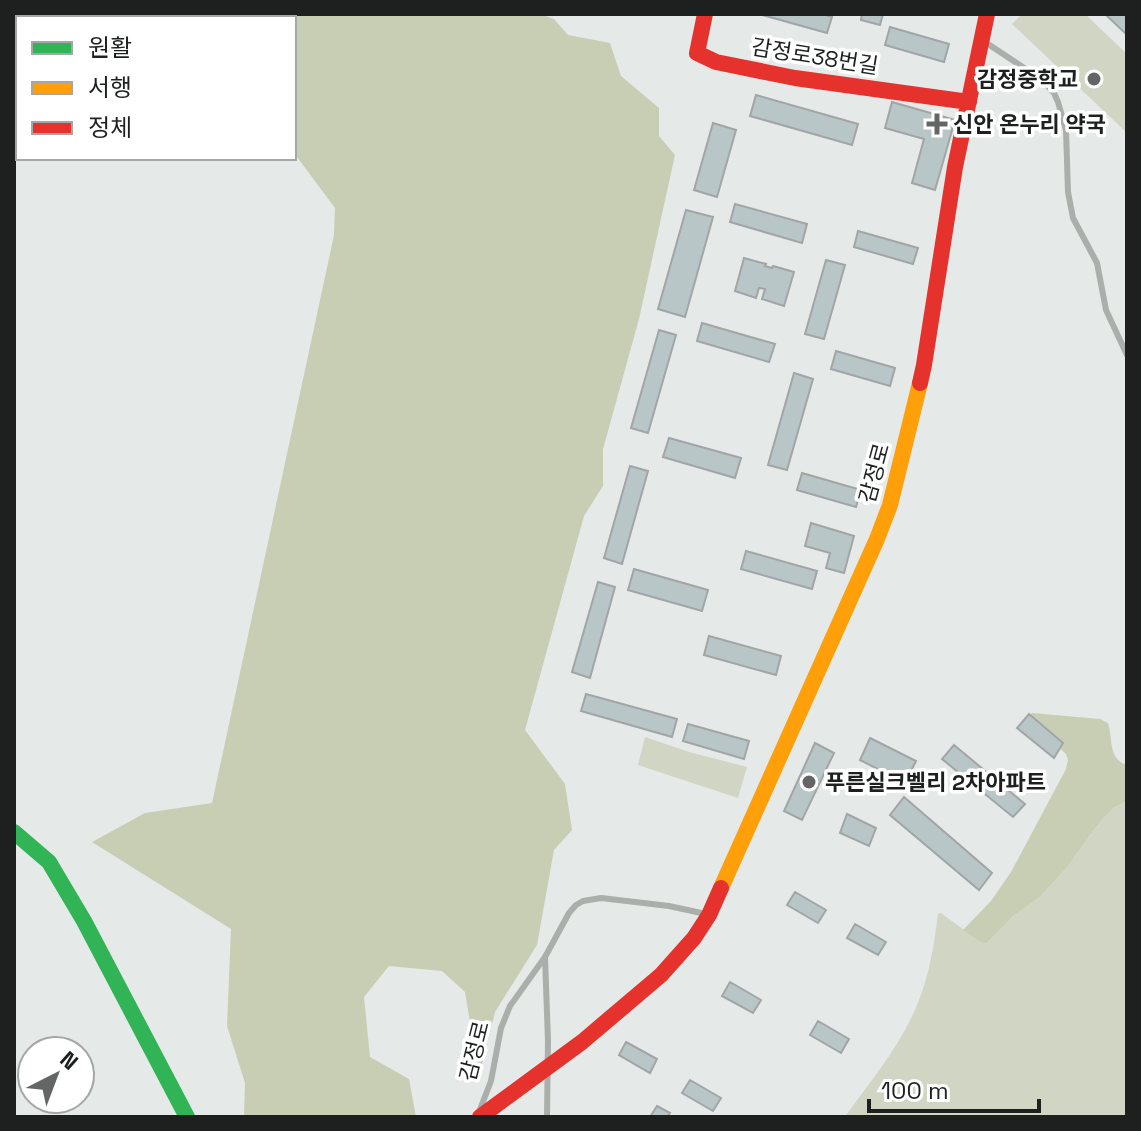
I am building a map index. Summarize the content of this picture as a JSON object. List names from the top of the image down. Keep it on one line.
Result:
{"streets":{"street":["감정로38번길","감정로"]},"crossings":[["감정로38번길","감정로"]],"places":{"other":["감정중학교","푸른실크벨리 2차아파트"],"health":["신안 온누리 약국"]},"legend":["원활","서행","정체"],"scale_bar":"100 m","north":"top right"}
